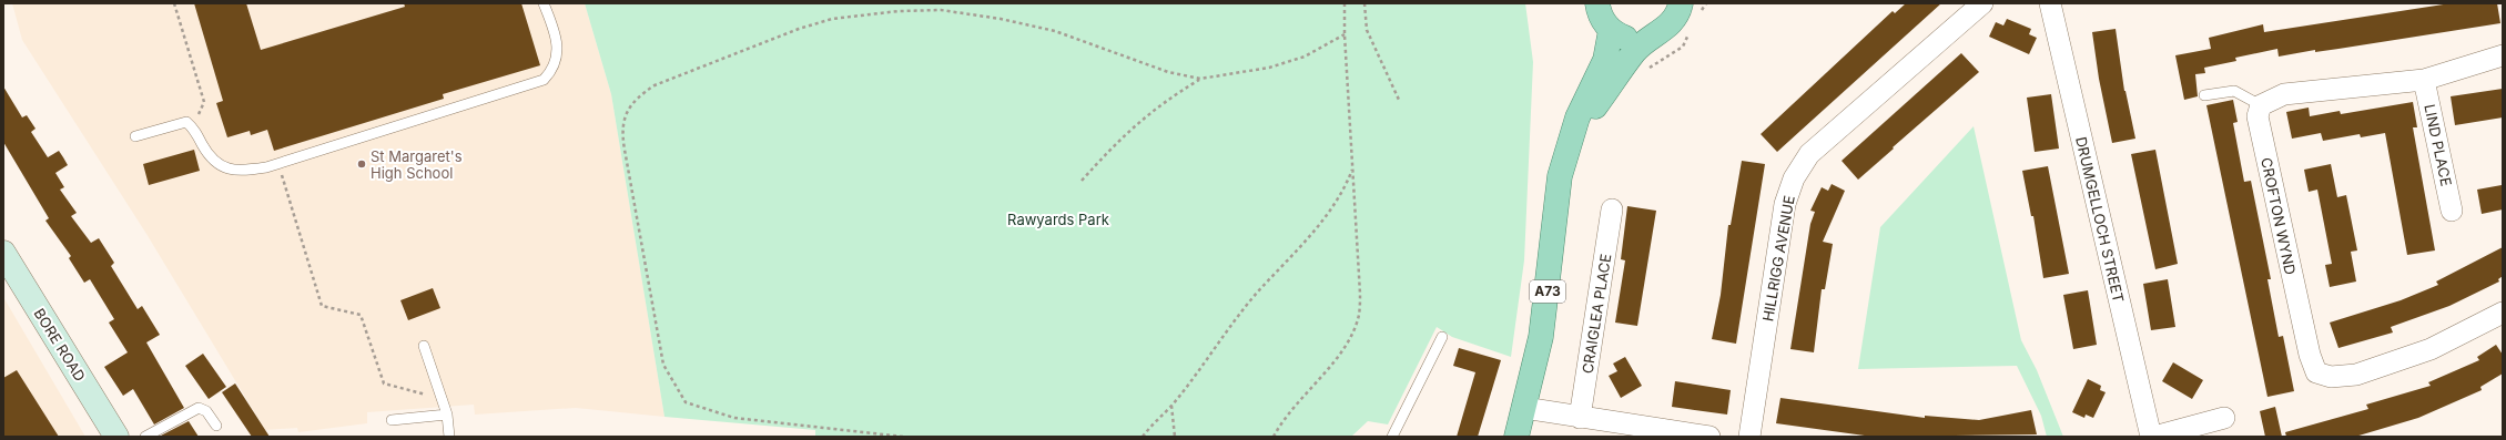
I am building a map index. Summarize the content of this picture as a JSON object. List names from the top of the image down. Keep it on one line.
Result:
{"streets":{"main road":["A73","BORE ROAD"],"street":["LIND PLACE","CROFTON WYND","DRUMGELLOCH STREET","HILLRIGG AVENUE","CRAIGLEA PLACE"]},"parks":["Rawyards Park"],"places":["St Margaret's High School"]}
